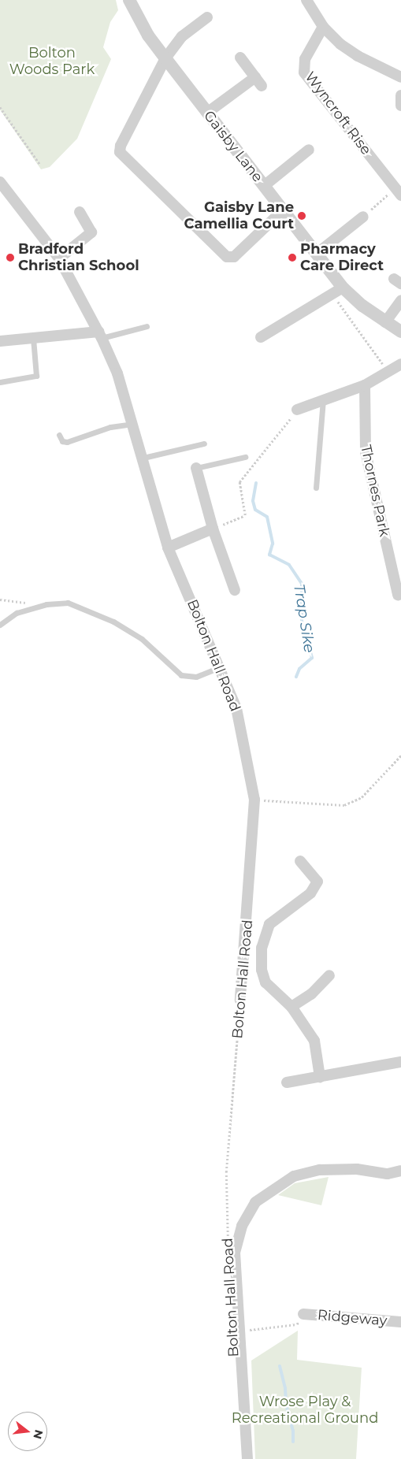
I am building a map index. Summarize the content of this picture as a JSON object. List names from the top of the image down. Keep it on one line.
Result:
{"streets":{"street":["Wyncroft Rise","Gaisby Lane","Thornes Park","Bolton Hall Road","Ridgeway"]},"water":["Trap Sike"],"parks":["Bolton Woods Park","Wrose Play & Recreational Ground"],"places":["Gaisby Lane Camellia Court","Bradford Christian School","Pharmacy Care Direct"],"north":"right"}
